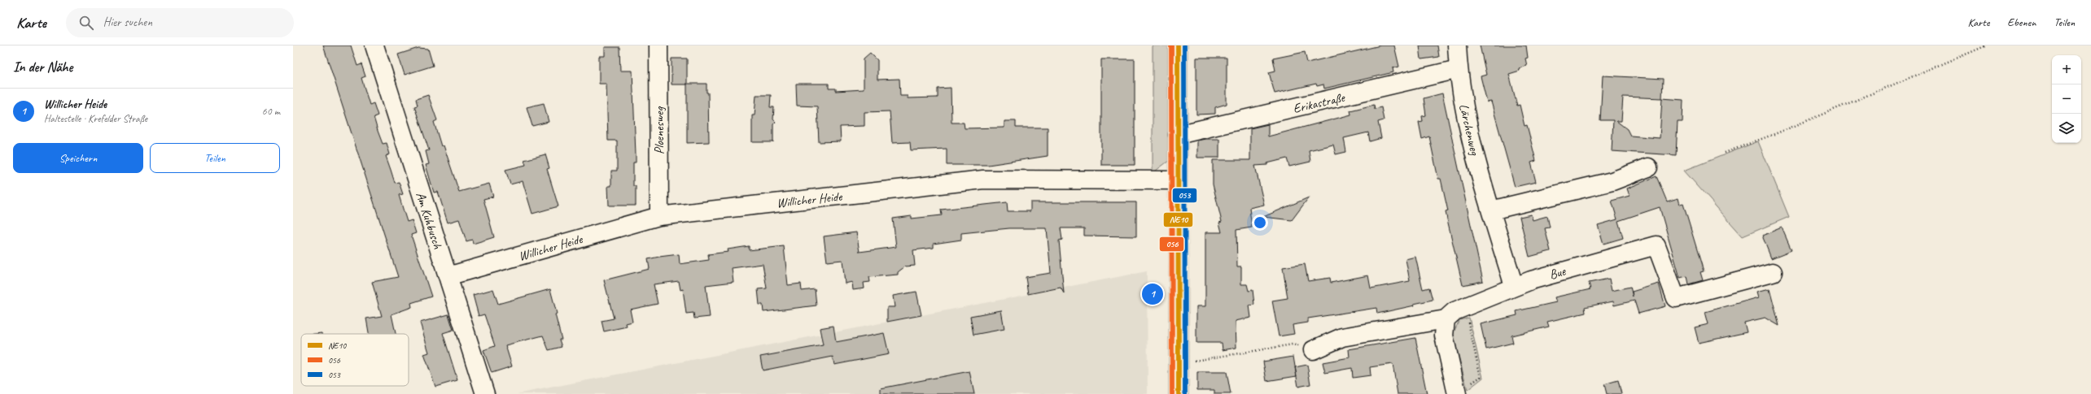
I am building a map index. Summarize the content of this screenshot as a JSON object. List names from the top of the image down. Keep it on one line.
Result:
{"streets":{"street":["Erikastraße","Lärchenweg","Ploenesweg","Willicher Heide","Am Kuhbusch","Bue"]},"crossings":[["Erikastraße","Lärchenweg"],["Lärchenweg","Bue"],["Ploenesweg","Willicher Heide"],["Willicher Heide","Am Kuhbusch"]],"lines":["transit line NE10","transit line 056","transit line 053"],"legend":["NE10","056","053"],"page":{"header":"Karte","search":"Hier suchen","nav":["Karte","Ebenen","Teilen"],"heading":"In der Nähe","map_buttons":["+","−"],"list":[{"mark":"1","name":"Willicher Heide","note":"Haltestelle · Krefelder Straße","value":"60 m"}],"buttons":["Speichern","Teilen"],"pins":"1"}}
